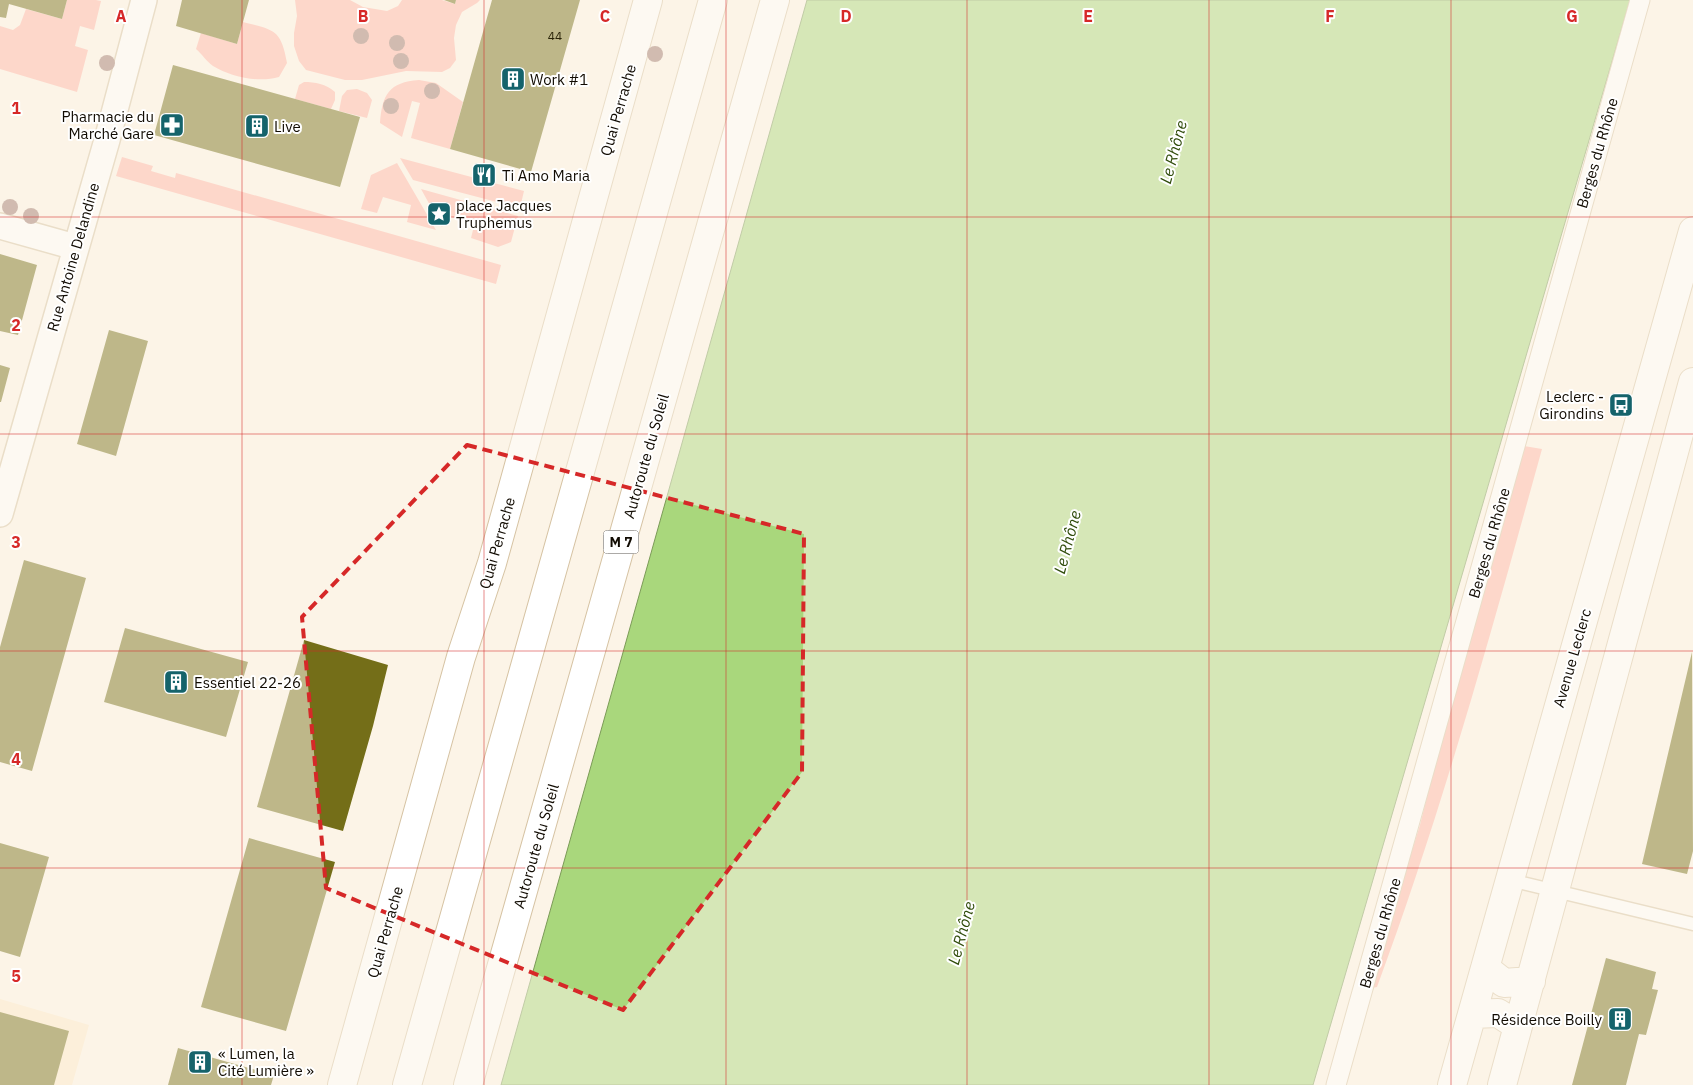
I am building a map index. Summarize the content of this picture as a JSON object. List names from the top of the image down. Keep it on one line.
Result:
{"streets":{"main road":["Quai Perrache","Autoroute du Soleil","M 7","Avenue Leclerc"],"street":["Berges du Rhône","Rue Antoine Delandine"]},"water":["Le Rhône"],"places":{"building":["Work #1","Live","Essentiel 22-26","Résidence Boilly","« Lumen, la Cité Lumière »"],"pharmacy":["Pharmacie du Marché Gare"],"restaurant":["Ti Amo Maria"],"place":["place Jacques Truphemus"],"bus stop":["Leclerc - Girondins"]},"house_numbers":["44"],"grid":{"columns":["A","B","C","D","E","F","G"],"rows":["1","2","3","4","5"]}}
